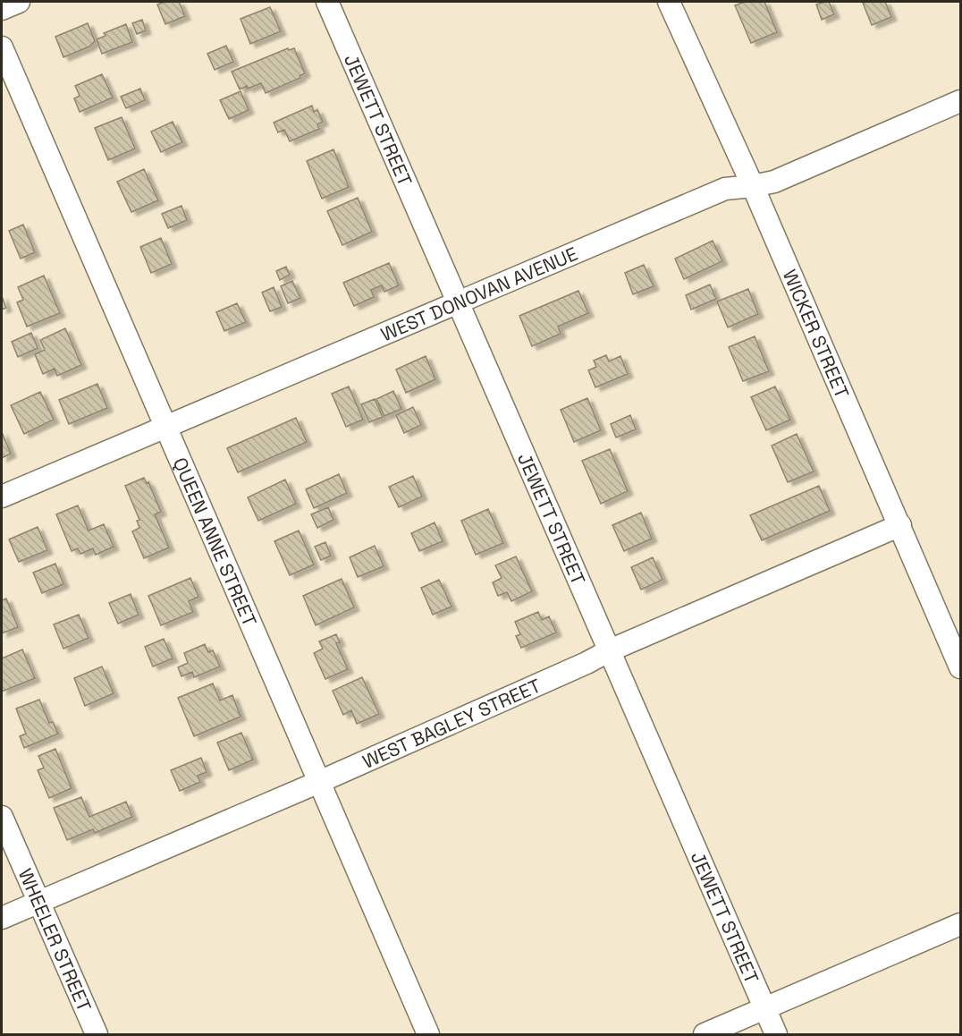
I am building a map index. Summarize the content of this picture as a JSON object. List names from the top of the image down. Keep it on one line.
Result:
{"streets":{"street":["JEWETT STREET","WEST DONOVAN AVENUE","WICKER STREET","QUEEN ANNE STREET","WEST BAGLEY STREET","WHEELER STREET"]},"crossings":[["JEWETT STREET","WEST DONOVAN AVENUE"],["JEWETT STREET","WEST BAGLEY STREET"],["WEST DONOVAN AVENUE","WICKER STREET"],["WEST DONOVAN AVENUE","QUEEN ANNE STREET"],["WICKER STREET","WEST BAGLEY STREET"],["QUEEN ANNE STREET","WEST BAGLEY STREET"],["WEST BAGLEY STREET","WHEELER STREET"]]}
